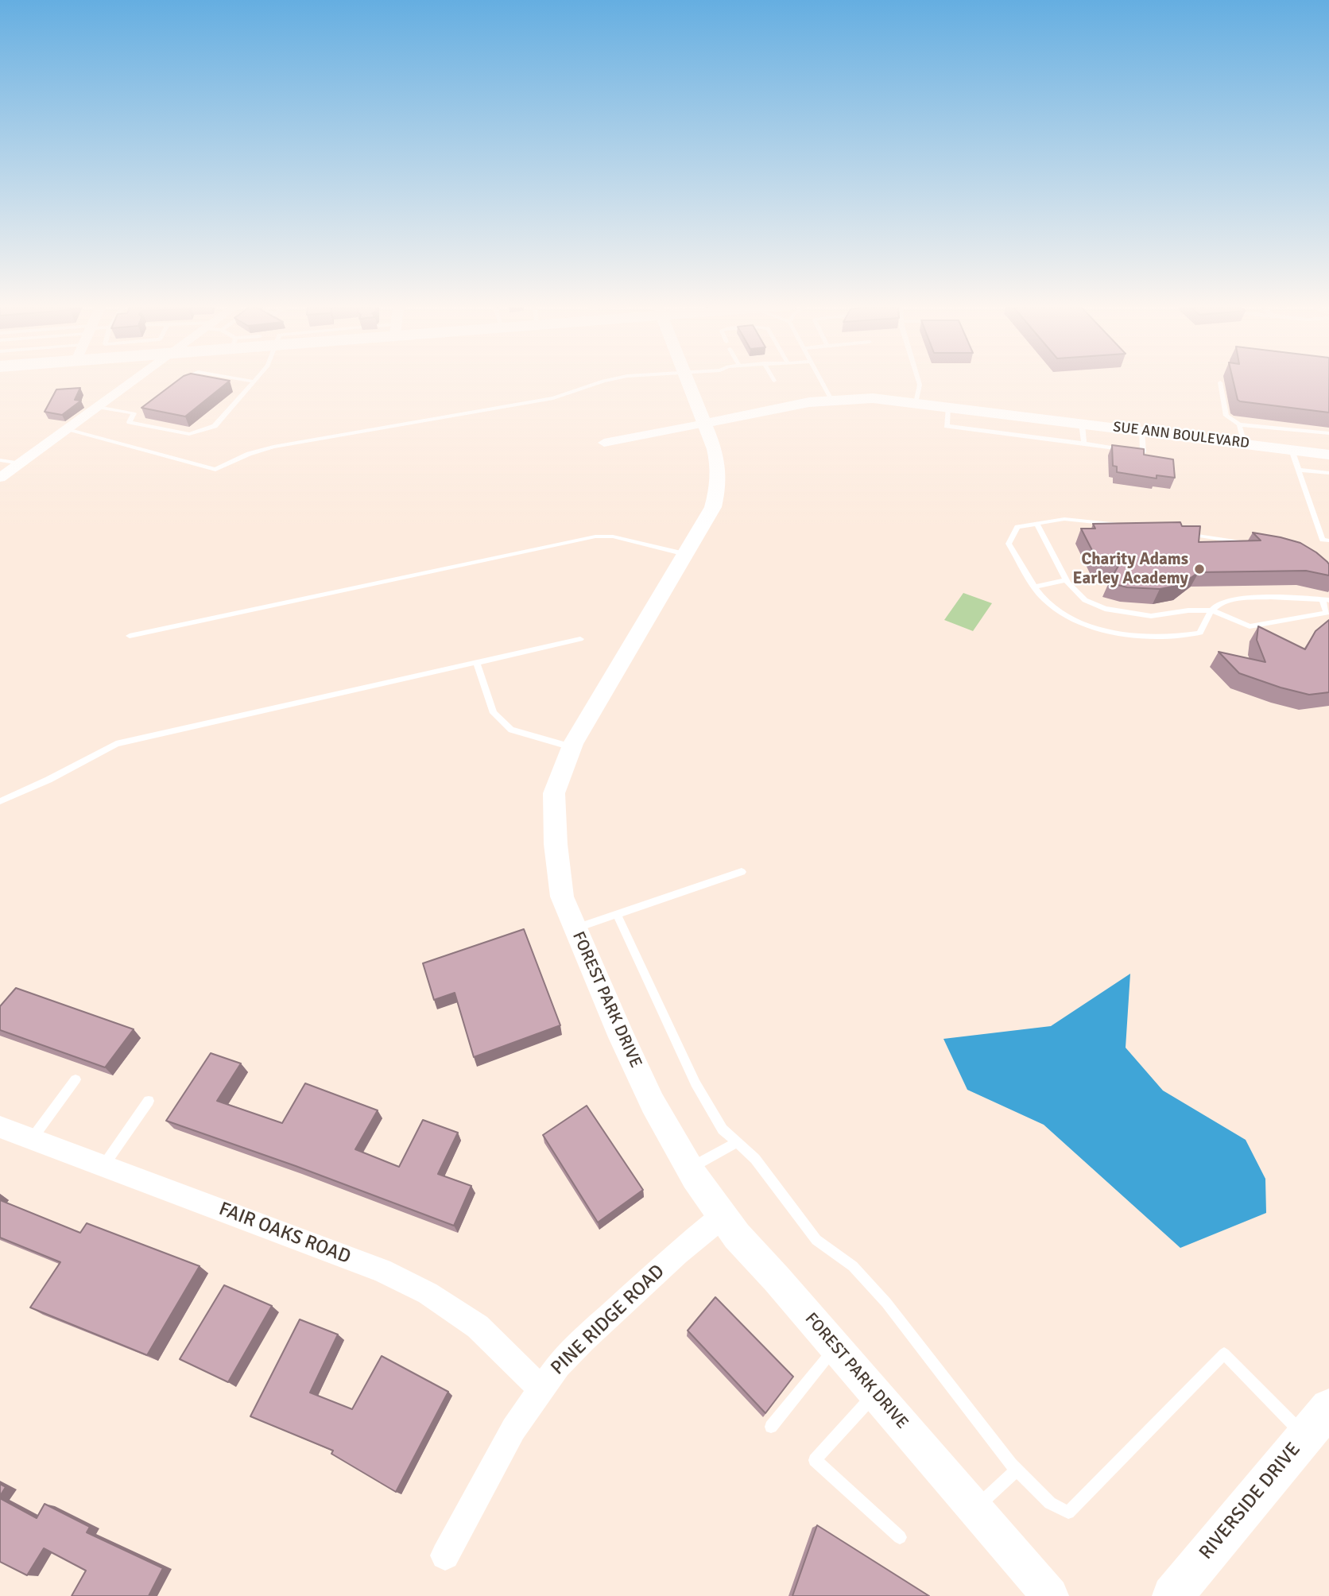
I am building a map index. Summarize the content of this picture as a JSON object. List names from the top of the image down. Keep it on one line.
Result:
{"streets":{"main road":["RIVERSIDE DRIVE"],"street":["SUE ANN BOULEVARD","FOREST PARK DRIVE","FAIR OAKS ROAD","PINE RIDGE ROAD"]},"crossings":[["SUE ANN BOULEVARD","FOREST PARK DRIVE"],["FOREST PARK DRIVE","PINE RIDGE ROAD"],["FAIR OAKS ROAD","PINE RIDGE ROAD"]],"places":["Charity Adams Earley Academy"]}
